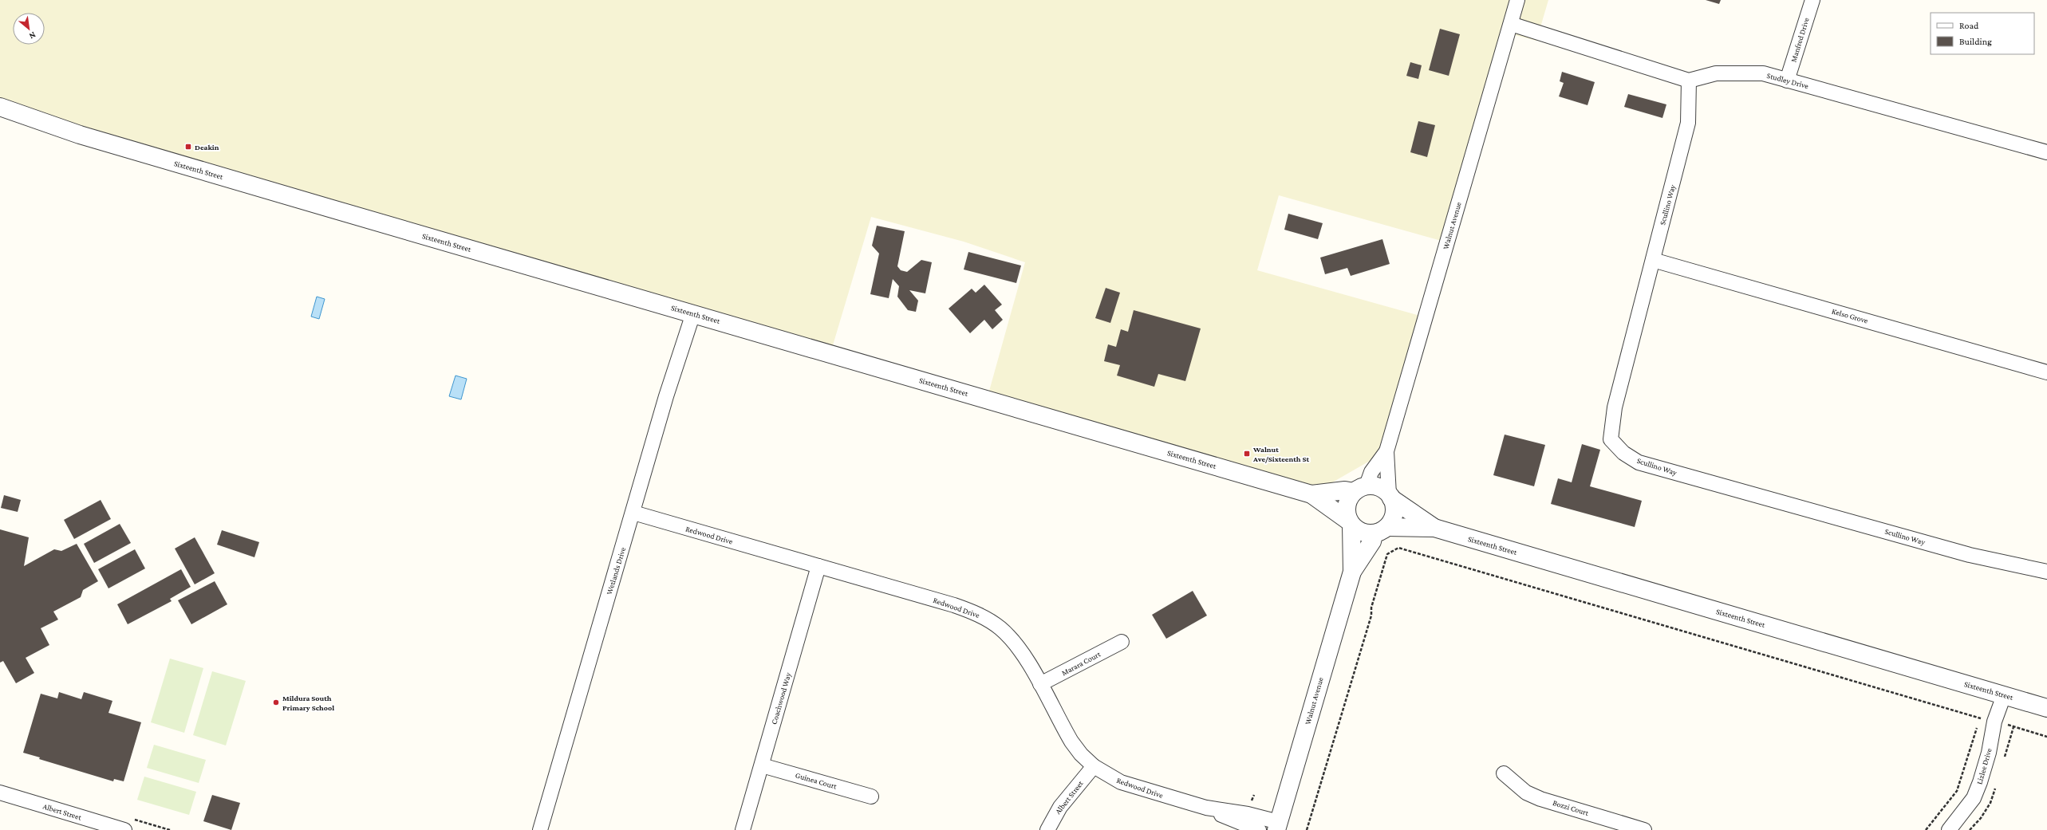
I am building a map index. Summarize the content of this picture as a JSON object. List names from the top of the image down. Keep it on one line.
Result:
{"streets":{"street":["Manfred Drive","Studley Drive","Sixteenth Street","Scullino Way","Walnut Avenue","Kelso Grove","Redwood Drive","Wetlands Drive","Marara Court","Coachwood Way","Lizlee Drive","Guinea Court","Albert Street","Bozzi Court"]},"crossings":[["Manfred Drive","Studley Drive"],["Studley Drive","Scullino Way"],["Sixteenth Street","Walnut Avenue"],["Sixteenth Street","Wetlands Drive"],["Sixteenth Street","Lizlee Drive"],["Scullino Way","Kelso Grove"],["Walnut Avenue","Redwood Drive"],["Redwood Drive","Wetlands Drive"],["Redwood Drive","Marara Court"],["Redwood Drive","Coachwood Way"],["Redwood Drive","Albert Street"],["Coachwood Way","Guinea Court"]],"places":{"transit":["Deakin","Walnut Ave/Sixteenth St"],"other":["Mildura South Primary School"]},"legend":["Road","Building"],"north":"bottom right"}
